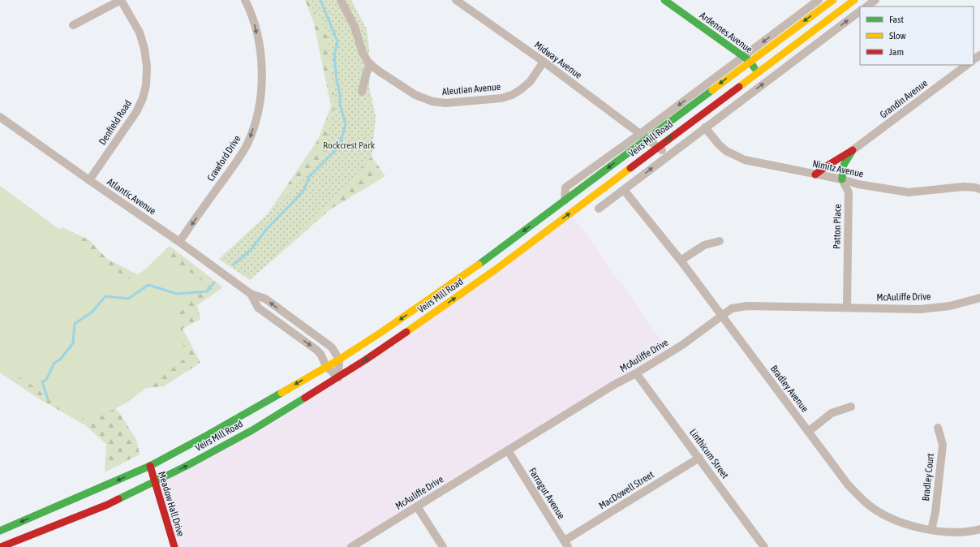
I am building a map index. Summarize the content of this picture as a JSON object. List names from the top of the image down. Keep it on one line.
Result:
{"streets":{"main road":["Ardennes Avenue","Veirs Mill Road","Meadow Hall Drive"],"street":["Midway Avenue","Aleutian Avenue","Grandin Avenue","Denfield Road","Crawford Drive","Nimitz Avenue","Atlantic Avenue","Patton Place","McAuliffe Drive","Bradley Avenue","Linthicum Street","Bradley Court","MacDowell Street","Farragut Avenue"]},"crossings":[["Ardennes Avenue","Veirs Mill Road"],["Midway Avenue","Aleutian Avenue"],["Midway Avenue","Veirs Mill Road"],["Denfield Road","Atlantic Avenue"],["Veirs Mill Road","Atlantic Avenue"],["Veirs Mill Road","Meadow Hall Drive"],["Crawford Drive","Atlantic Avenue"],["Nimitz Avenue","Patton Place"],["Patton Place","McAuliffe Drive"],["McAuliffe Drive","Bradley Avenue"],["McAuliffe Drive","Linthicum Street"],["McAuliffe Drive","Farragut Avenue"],["Bradley Avenue","Bradley Court"],["Linthicum Street","MacDowell Street"],["MacDowell Street","Farragut Avenue"]],"one_way":["Crawford Drive"],"parks":["Rockcrest Park"],"legend":["Fast","Slow","Jam"]}
